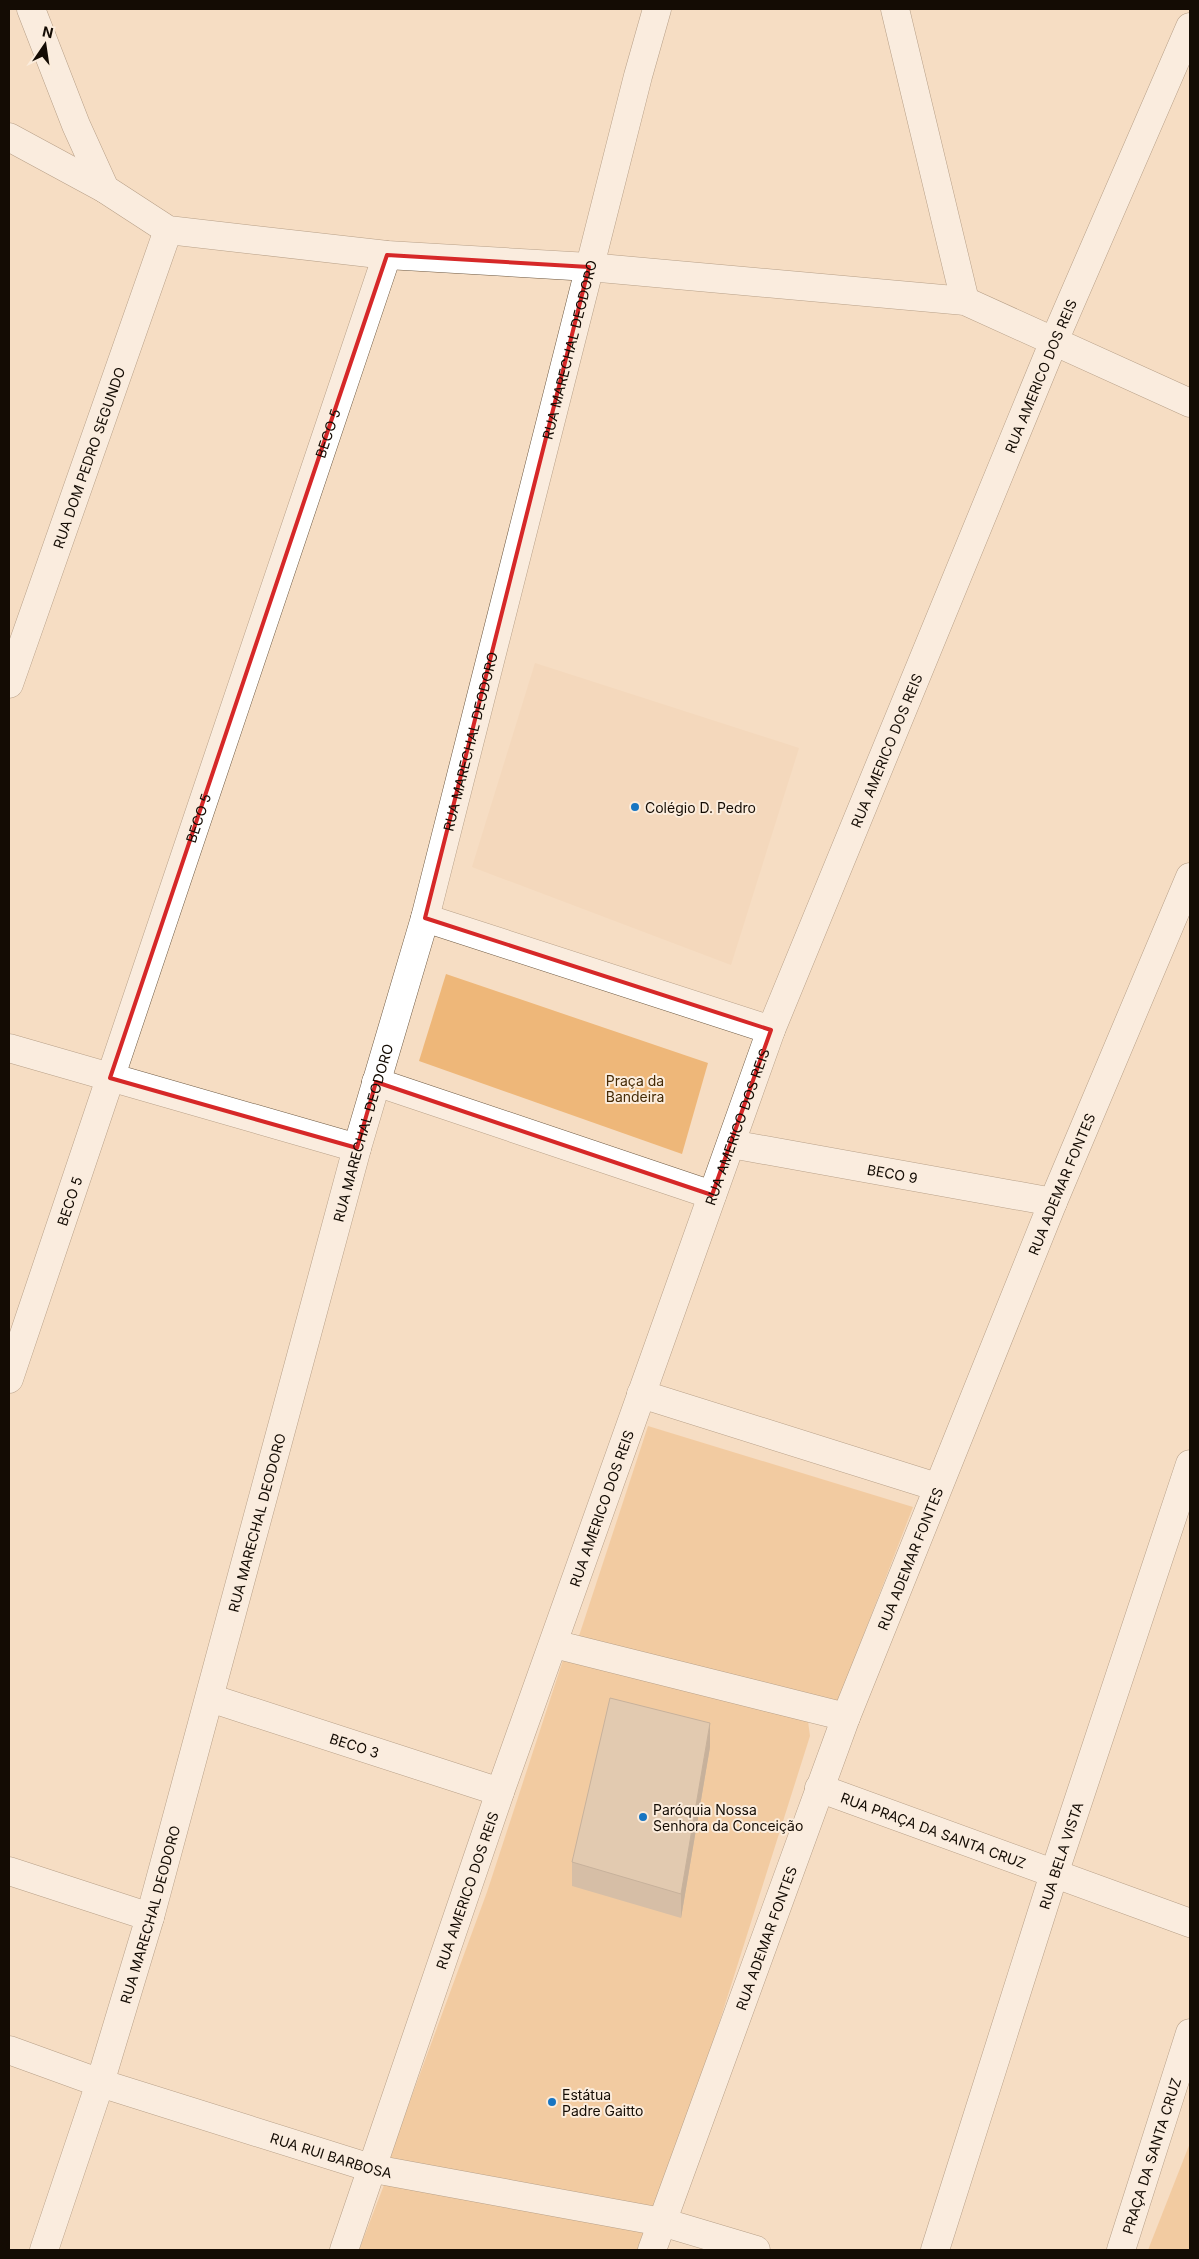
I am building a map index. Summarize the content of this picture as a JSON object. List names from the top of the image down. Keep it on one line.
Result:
{"streets":{"street":["RUA MARECHAL DEODORO","RUA AMERICO DOS REIS","BECO 5","RUA DOM PEDRO SEGUNDO","BECO 9","RUA ADEMAR FONTES","BECO 3","RUA PRAÇA DA SANTA CRUZ","RUA BELA VISTA","RUA RUI BARBOSA","PRAÇA DA SANTA CRUZ"]},"crossings":[["RUA MARECHAL DEODORO","BECO 3"],["RUA MARECHAL DEODORO","RUA RUI BARBOSA"],["RUA AMERICO DOS REIS","BECO 9"],["RUA AMERICO DOS REIS","BECO 3"],["RUA AMERICO DOS REIS","RUA RUI BARBOSA"],["BECO 9","RUA ADEMAR FONTES"],["RUA ADEMAR FONTES","RUA PRAÇA DA SANTA CRUZ"],["RUA ADEMAR FONTES","RUA RUI BARBOSA"],["RUA PRAÇA DA SANTA CRUZ","RUA BELA VISTA"]],"parks":["Praça da Bandeira"],"places":["Colégio D. Pedro","Paróquia Nossa Senhora da Conceição","Estátua Padre Gaitto"],"north":"top"}
